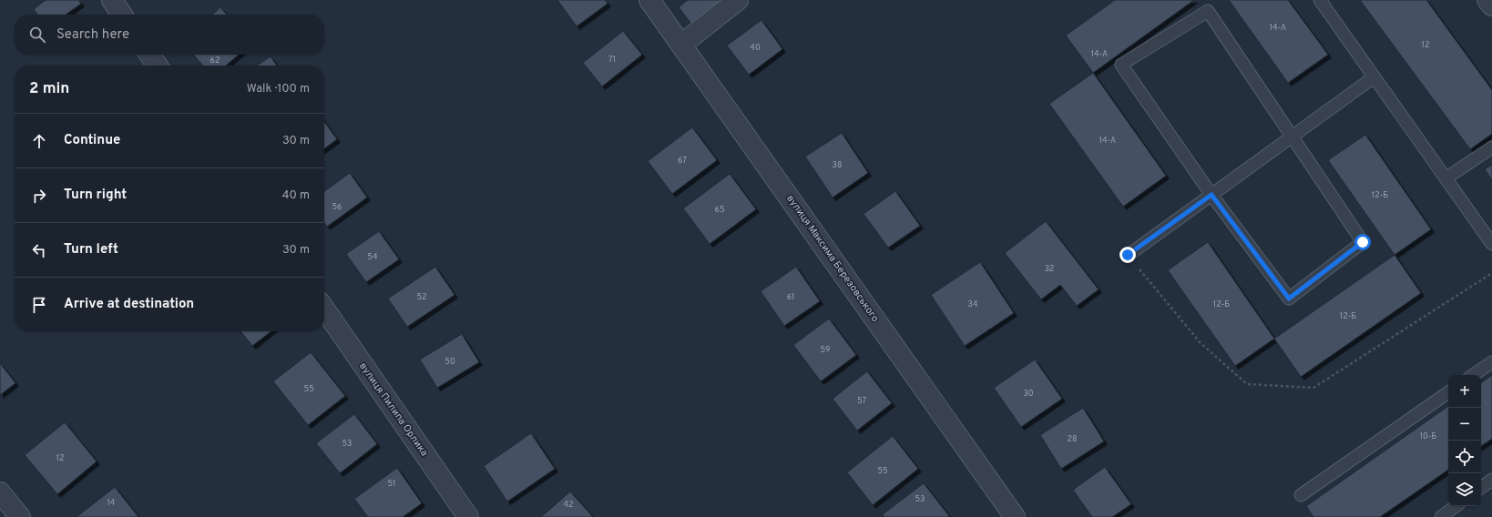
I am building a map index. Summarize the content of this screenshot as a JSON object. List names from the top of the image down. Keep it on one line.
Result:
{"streets":{"street":["вулиця Максима Березовського","вулиця Пилипа Орлика"]},"house_numbers":["14-А","12","40","14-А","71","62","14-А","67","38","12-Б","56","65","54","32","52","61","34","12-Б","12-Б","59","50","55","30","57","10-Б","28","53","12","55","51","53","14","42"],"page":{"search":"Search here","heading":["2 min","Walk · 100 m"],"list":[["Continue","30 m"],["Turn right","40 m"],["Turn left","30 m"],"Arrive at destination"],"map_buttons":["+","−"]}}
